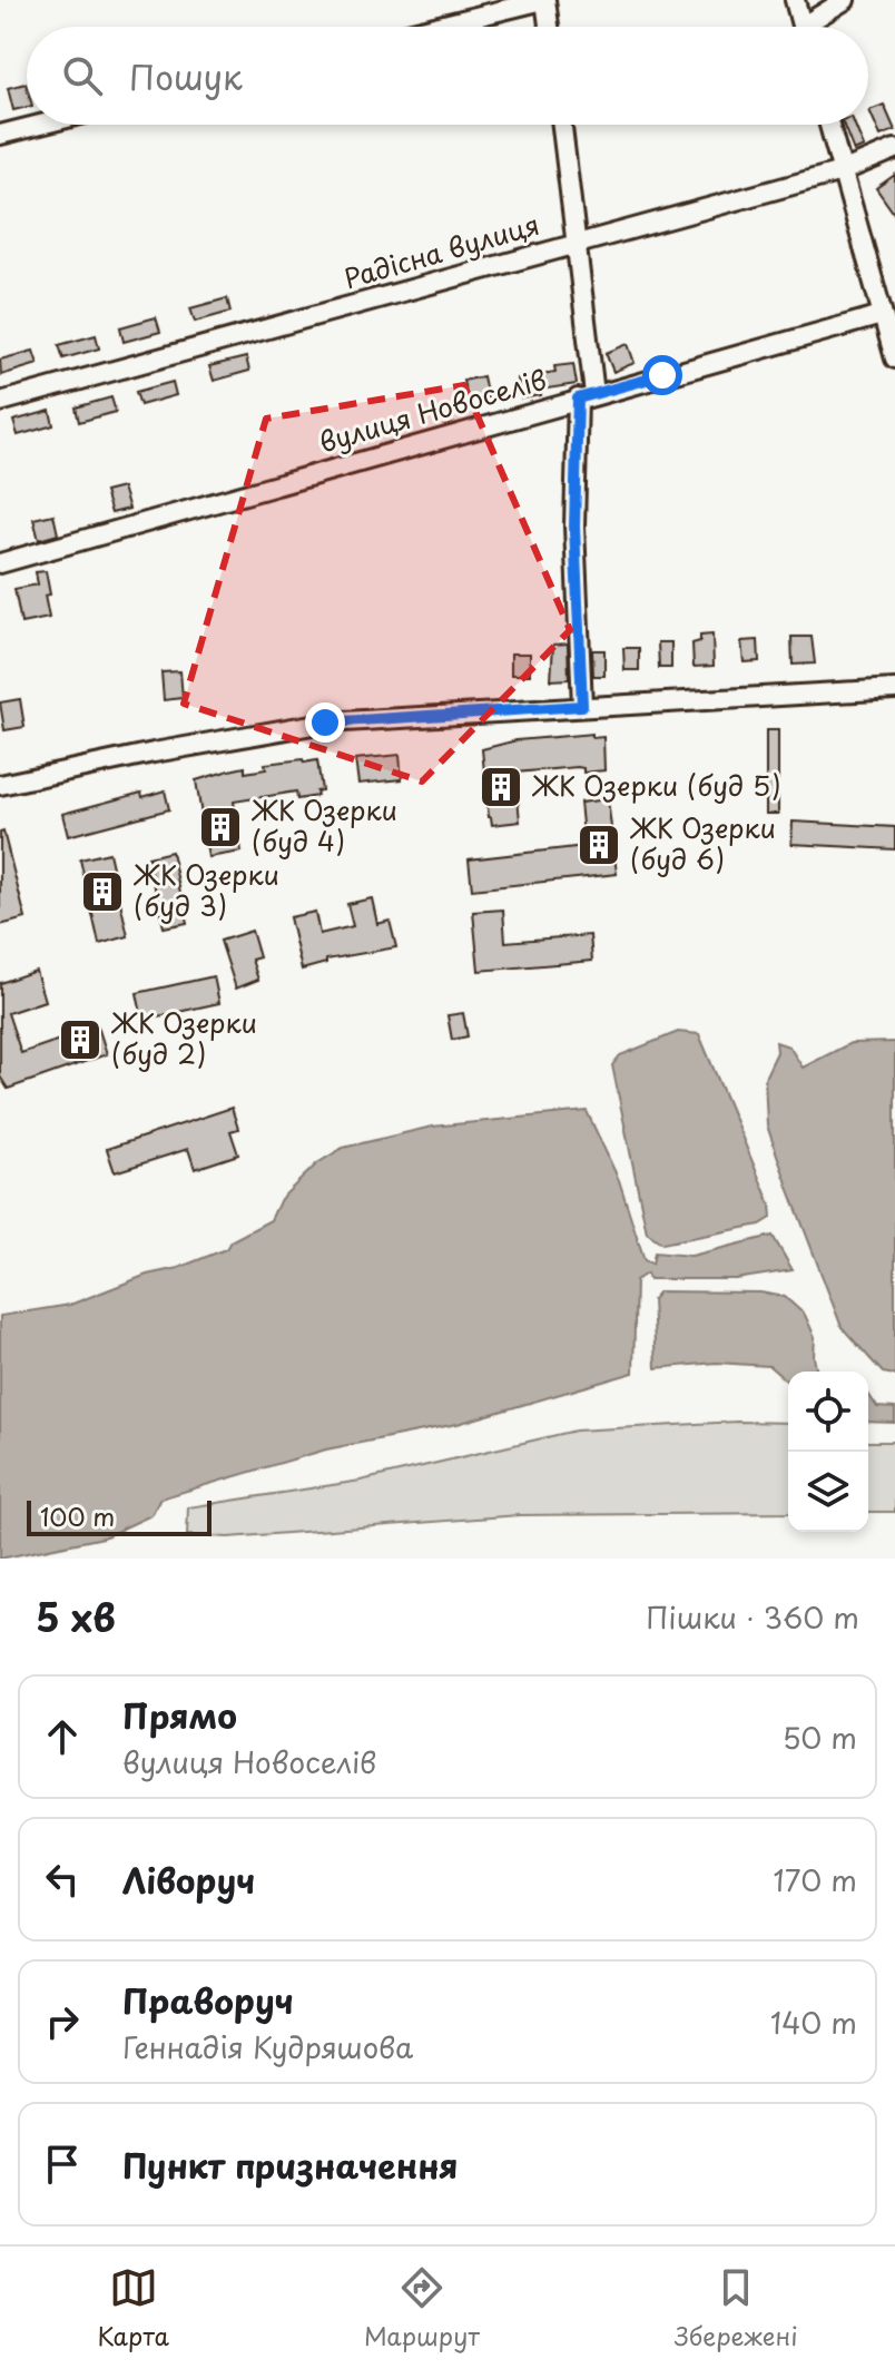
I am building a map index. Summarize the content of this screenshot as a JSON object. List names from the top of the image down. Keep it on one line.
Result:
{"streets":{"street":["Радісна вулиця","вулиця Новоселів"]},"places":{"building":["ЖК Озерки (буд 5)","ЖК Озерки (буд 4)","ЖК Озерки (буд 6)","ЖК Озерки (буд 3)","ЖК Озерки (буд 2)"]},"scale_bar":"100 m","page":{"search":"Пошук","scale":"100 m","heading":["5 хв","Пішки · 360 m"],"list":[["Прямо","вулиця Новоселів","50 m"],["Ліворуч","170 m"],["Праворуч","Геннадія Кудряшова","140 m"],"Пункт призначення"],"nav":["Карта","Маршрут","Збережені"]}}
